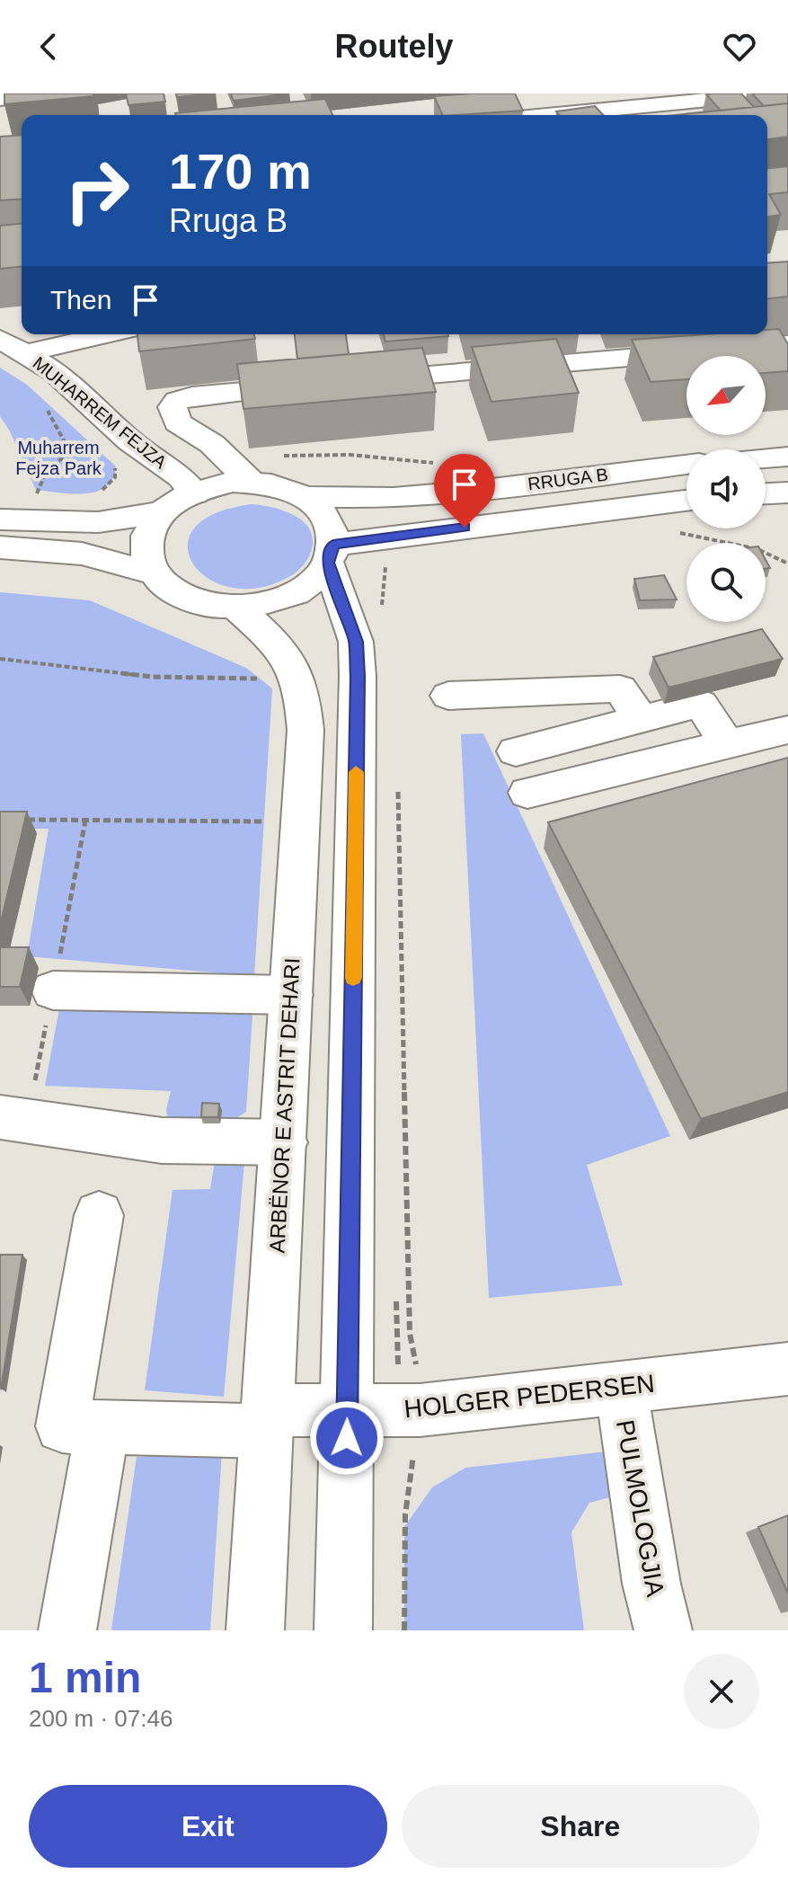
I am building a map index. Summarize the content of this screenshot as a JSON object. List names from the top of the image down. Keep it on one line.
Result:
{"streets":{"main road":["MUHARREM FEJZA","RRUGA B","ARBËNOR E ASTRIT DEHARI","HOLGER PEDERSEN","PULMOLOGJIA"]},"crossings":[["MUHARREM FEJZA","RRUGA B"],["MUHARREM FEJZA","ARBËNOR E ASTRIT DEHARI"],["RRUGA B","ARBËNOR E ASTRIT DEHARI"],["ARBËNOR E ASTRIT DEHARI","HOLGER PEDERSEN"],["HOLGER PEDERSEN","PULMOLOGJIA"]],"parks":["Muharrem Fejza Park"],"north":"bottom left","page":{"header":"Routely","turn":["170 m","Rruga B"],"then":"Then","heading":["1 min","200 m · 07:46"],"buttons":["Exit","Share"]}}
